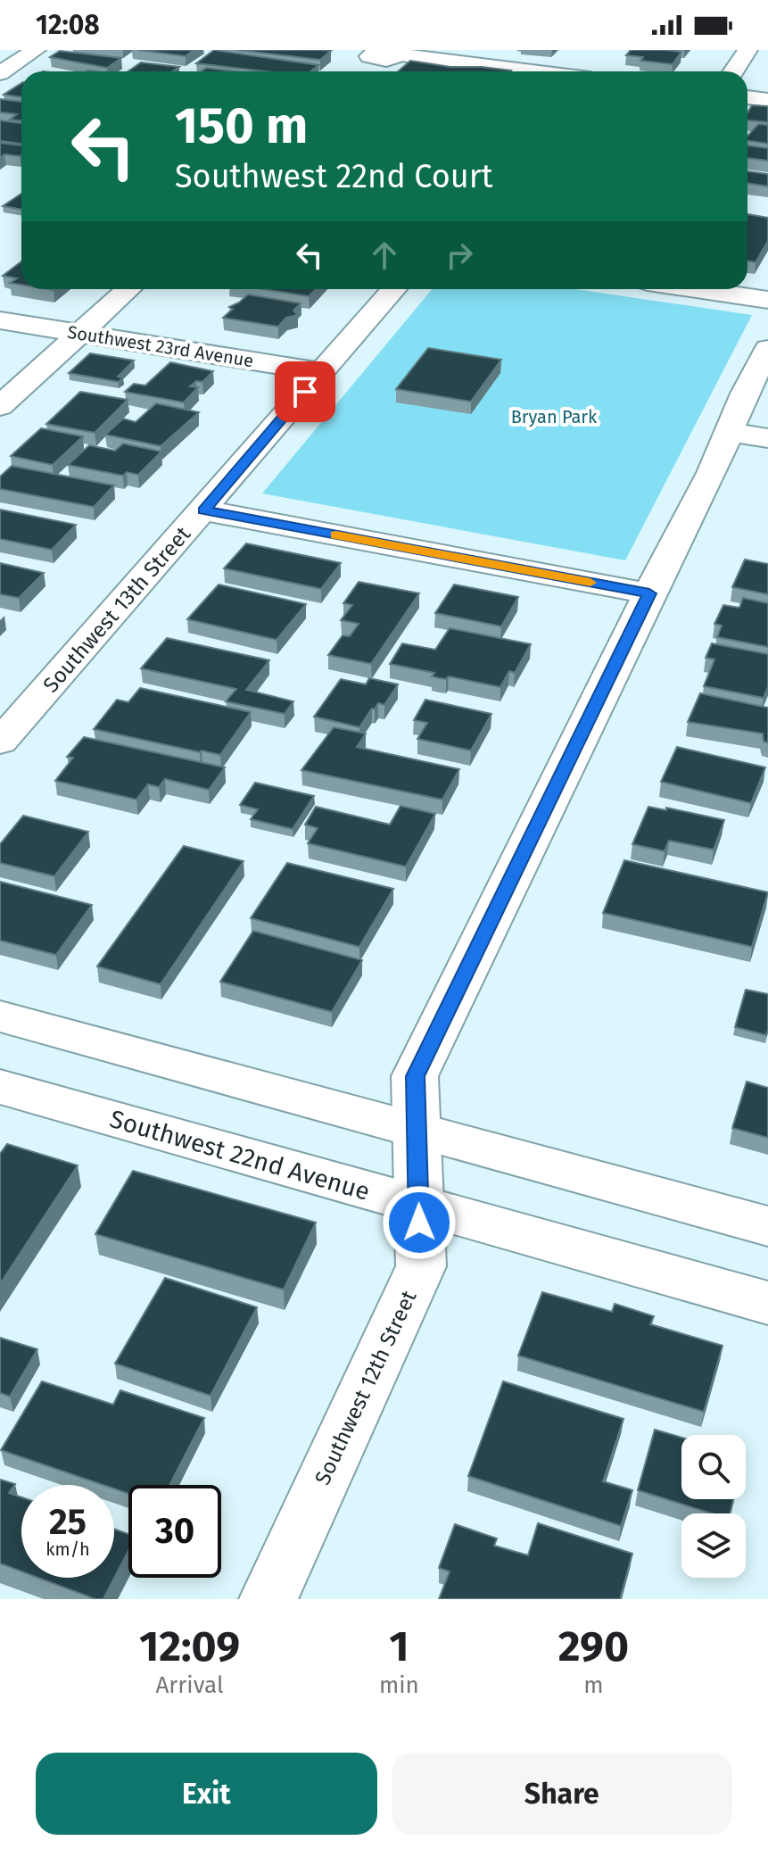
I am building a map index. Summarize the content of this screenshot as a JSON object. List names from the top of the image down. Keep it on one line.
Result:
{"streets":{"street":["Southwest 23rd Avenue","Southwest 13th Street","Southwest 22nd Avenue","Southwest 12th Street"]},"crossings":[["Southwest 23rd Avenue","Southwest 13th Street"],["Southwest 22nd Avenue","Southwest 12th Street"]],"parks":["Bryan Park"],"page":{"status":"12:08","turn":["150 m","Southwest 22nd Court"],"speed":"25 km/h","limit":"30","eta":["12:09","Arrival","1","min","290","m"],"buttons":["Exit","Share"]}}
